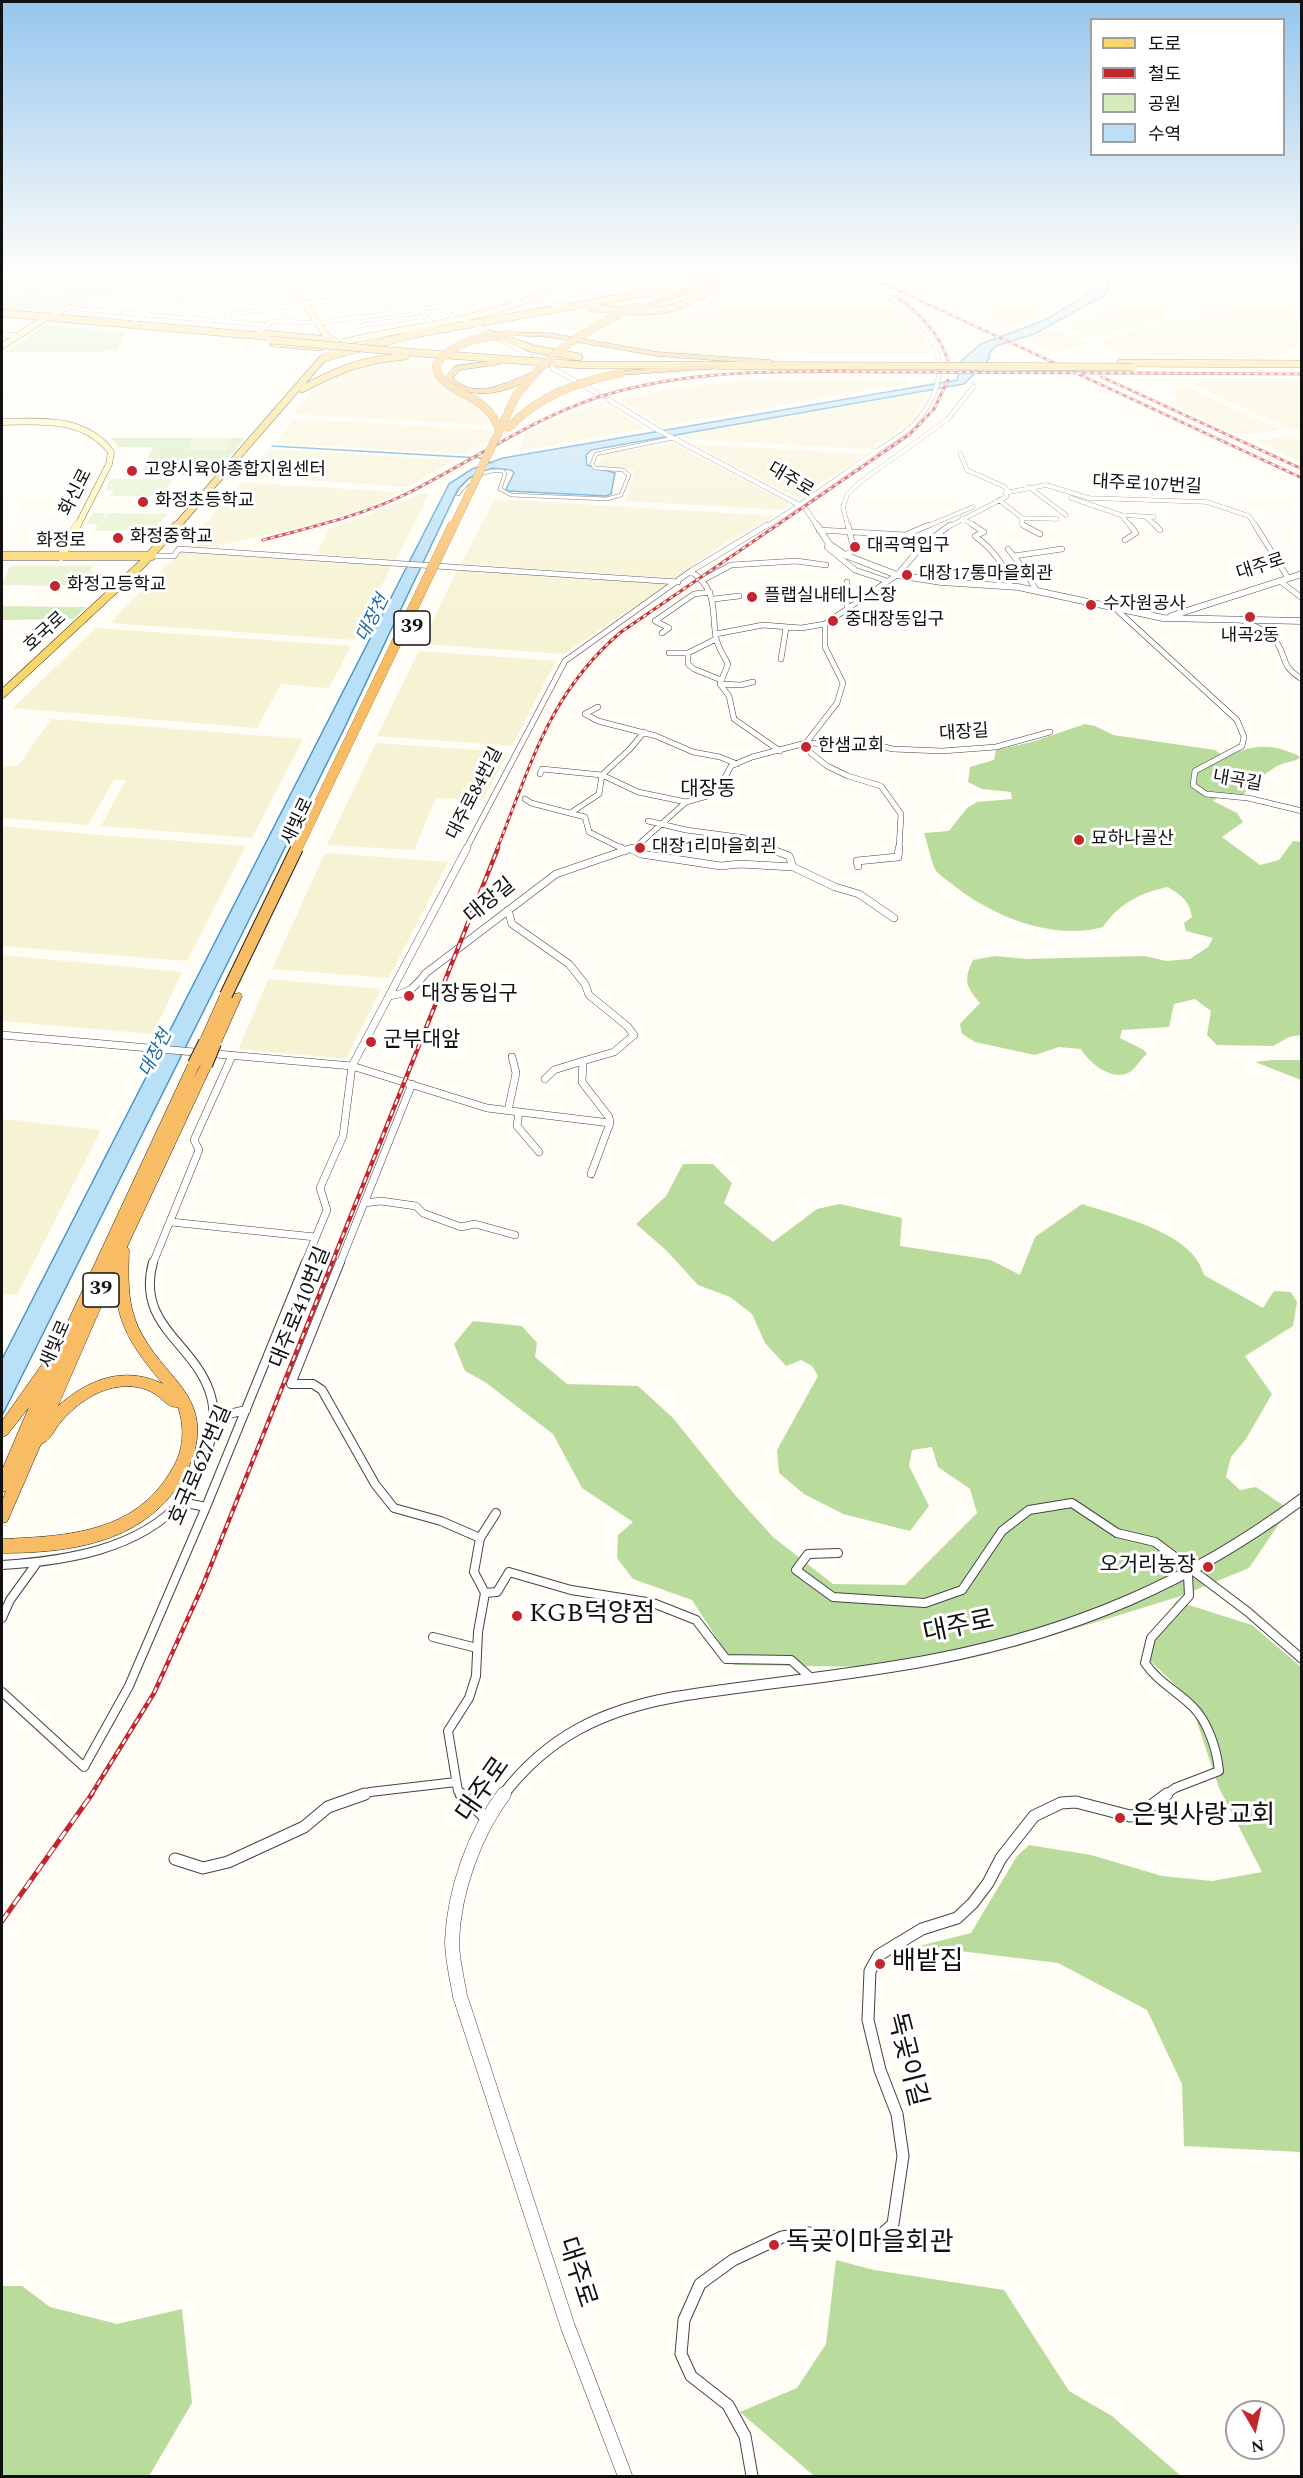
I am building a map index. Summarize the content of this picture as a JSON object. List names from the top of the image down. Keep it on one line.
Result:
{"streets":{"highway":["39","새빛로"],"main road":["화신로","화정로","호국로"],"street":["대주로","대주로107번길","대장길","내곡길","대주로84번길","대주로410번길","호국로627번길","독곶이길"]},"crossings":[["대주로","대주로107번길"],["대주로","내곡길"],["대주로","대주로84번길"],["대주로","독곶이길"],["화신로","화정로"],["화정로","호국로"],["대장길","대주로84번길"],["대주로84번길","호국로627번길"]],"districts":["대장동"],"water":["대장천"],"places":["고양시육아종합지원센터","화정초등학교","화정중학교","대곡역입구","대장17통마을회관","화정고등학교","플랩실내테니스장","수자원공사","내곡2동","중대장동입구","한샘교회","묘하나골산","대장1리마을회괸","대장동입구","군부대앞","오거리농장","KGB덕양점","은빛사랑교회","배밭집","독곶이마을회관"],"legend":["도로","철도","공원","수역"],"north":"bottom"}
